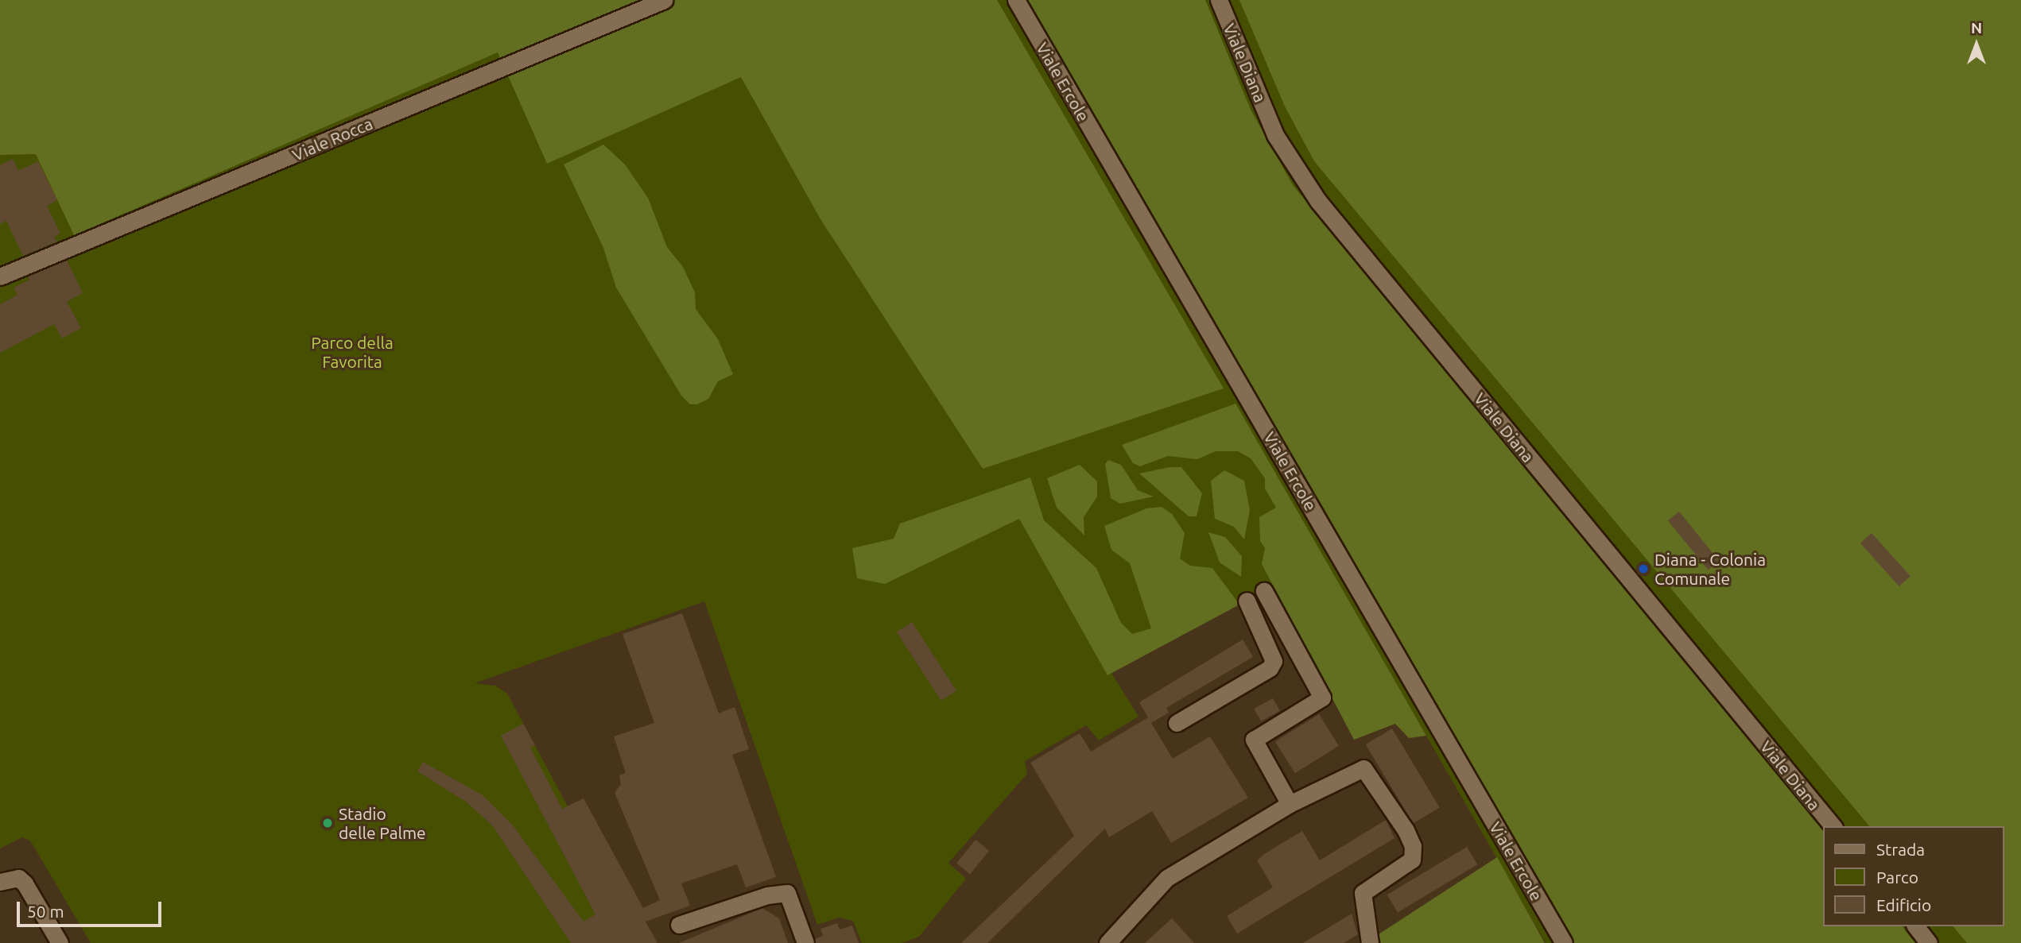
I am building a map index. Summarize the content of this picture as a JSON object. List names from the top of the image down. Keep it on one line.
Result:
{"streets":{"street":["Viale Diana","Viale Ercole","Viale Rocca"]},"parks":["Parco della Favorita"],"places":["Diana - Colonia Comunale","Stadio delle Palme"],"legend":["Strada","Parco","Edificio"],"scale_bar":"50 m","north":"top"}
